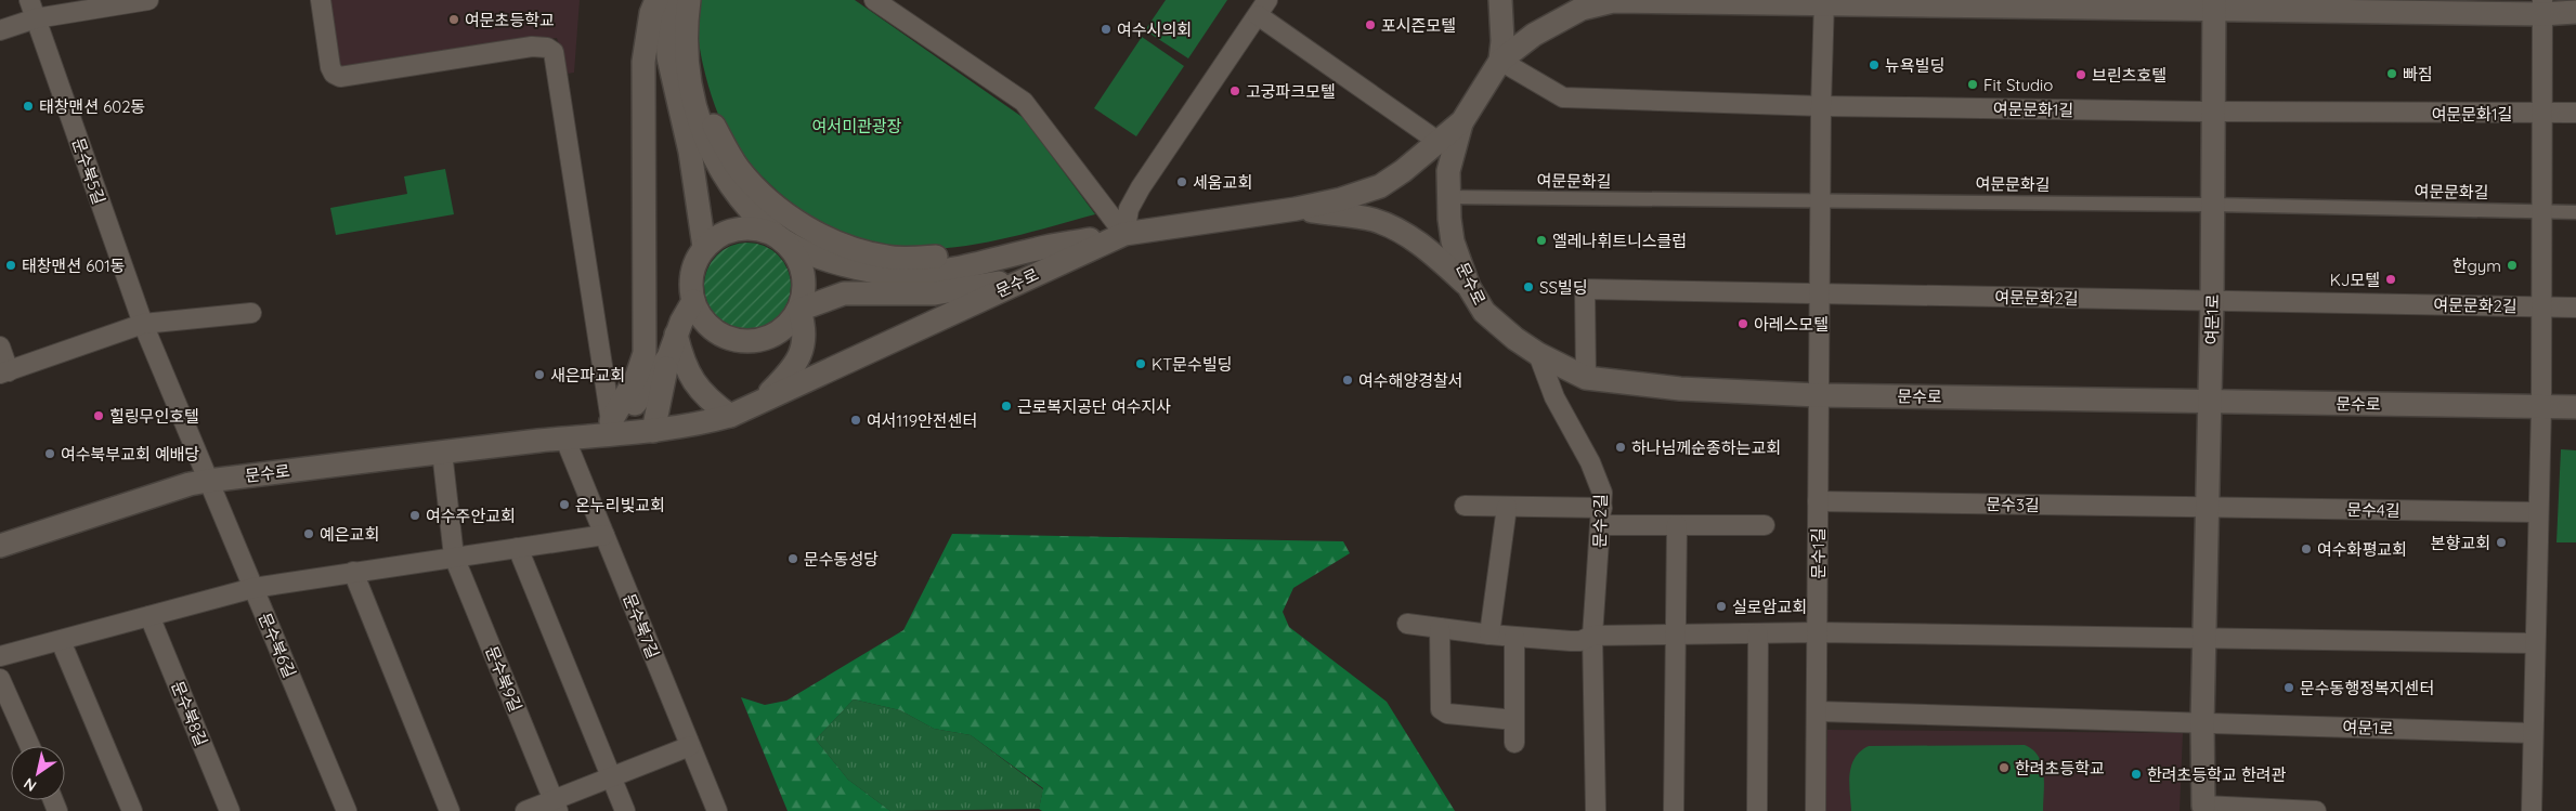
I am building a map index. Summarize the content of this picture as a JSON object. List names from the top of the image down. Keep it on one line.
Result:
{"streets":{"street":["여문문화1길","문수북5길","여문문화길","문수로","여문문화2길","여문1로","문수3길","문수4길","문수2길","문수1길","문수북7길","문수북6길","문수북9길","문수북8길"]},"crossings":[["여문문화1길","여문1로"],["여문문화1길","문수1길"],["문수북5길","문수로"],["문수북5길","문수북6길"],["여문문화길","문수로"],["여문문화길","여문1로"],["여문문화길","문수1길"],["문수로","여문문화2길"],["문수로","여문1로"],["문수로","문수2길"],["문수로","문수1길"],["문수로","문수북7길"],["문수로","문수북6길"],["문수로","문수북9길"],["여문문화2길","여문1로"],["여문문화2길","문수1길"],["여문1로","문수3길"],["여문1로","문수4길"],["여문1로","문수1길"],["문수3길","문수4길"],["문수3길","문수1길"]],"parks":["여서미관광장"],"places":["여문초등학교","포시즌모텔","여수시의회","뉴욕빌딩","빠짐","브린츠호텔","Fit Studio","고궁파크모텔","태창맨션 602동","세움교회","엘레나휘트니스클럽","태창맨션 601동","한gym","KJ모텔","SS빌딩","아레스모텔","KT문수빌딩","새은파교회","여수해양경찰서","근로복지공단 여수지사","힐링무인호텔","여서119안전센터","하나님께순종하는교회","여수북부교회 예배당","온누리빛교회","여수주안교회","예은교회","본향교회","여수화평교회","문수동성당","실로암교회","문수동행정복지센터","한려초등학교","한려초등학교 한려관"],"north":"bottom left"}
